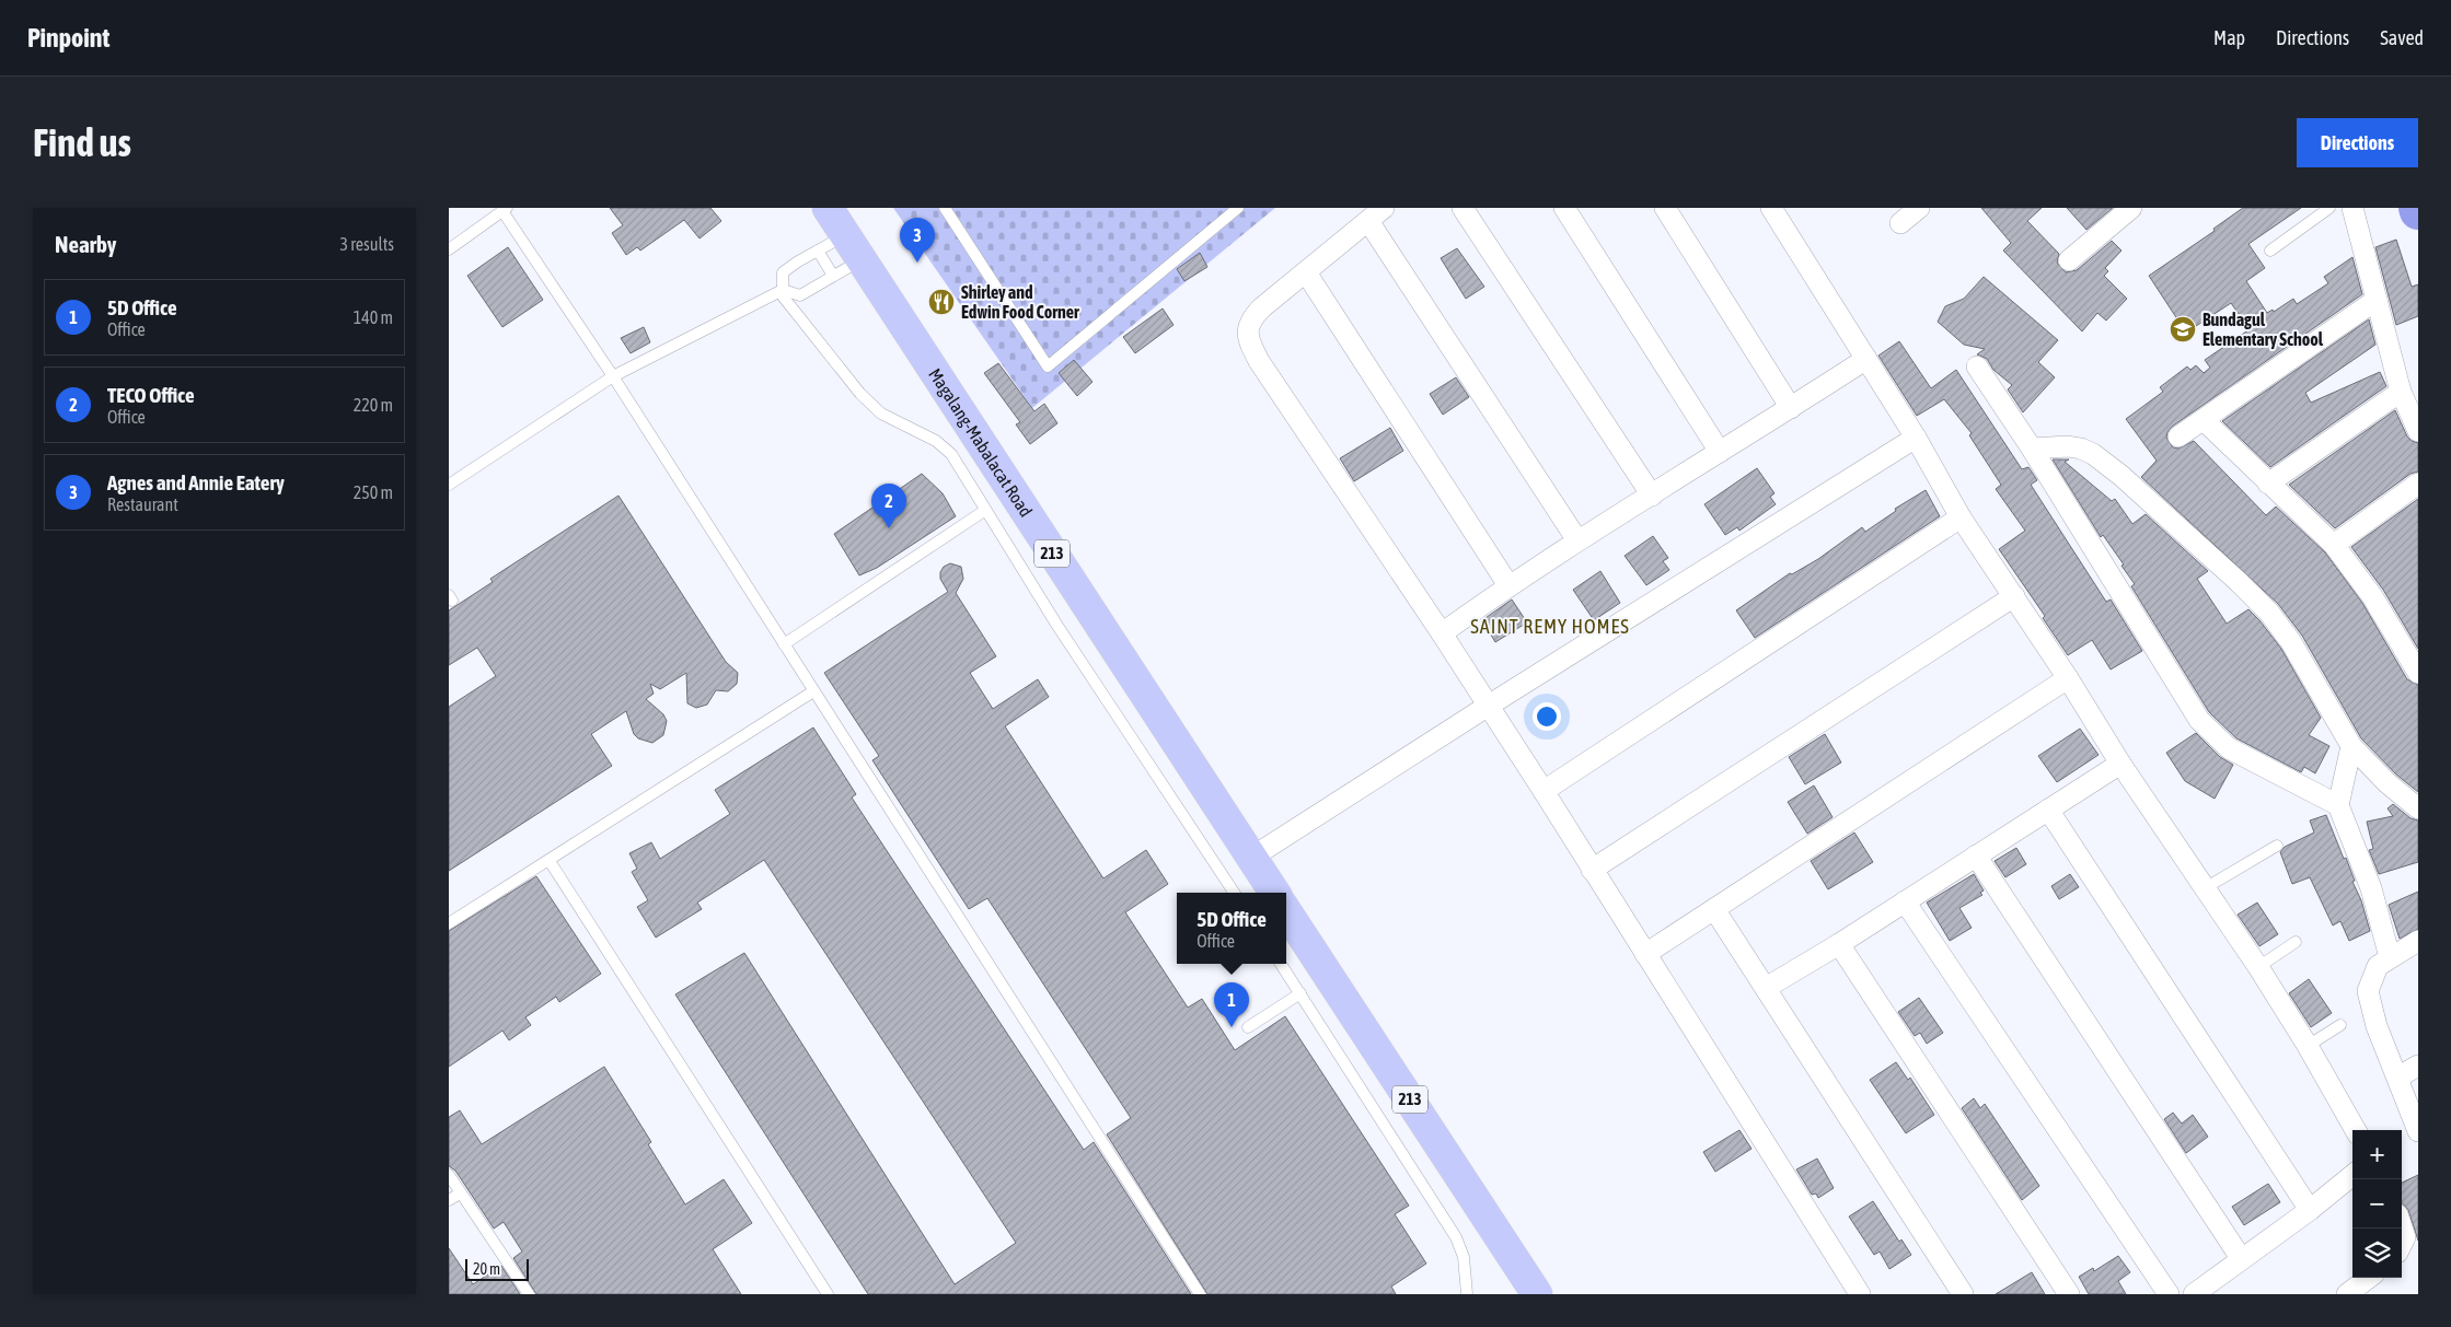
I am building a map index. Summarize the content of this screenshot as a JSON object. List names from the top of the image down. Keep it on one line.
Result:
{"streets":{"main road":["Magalang-Mabalacat Road","213"]},"districts":["SAINT REMY HOMES"],"places":{"restaurant":["Shirley and Edwin Food Corner"],"school or university":["Bundagul Elementary School"]},"scale_bar":"20 m","page":{"header":"Pinpoint","nav":["Map","Directions","Saved"],"buttons":"Directions","title":"Find us","heading":["Nearby","3 results"],"pins":["3","2","1"],"list":[{"mark":"1","name":"5D Office","note":"Office","value":"140 m"},{"mark":"2","name":"TECO Office","note":"Office","value":"220 m"},{"mark":"3","name":"Agnes and Annie Eatery","note":"Restaurant","value":"250 m"}],"popup":["5D Office","Office"],"map_buttons":["+","−"],"scale":"20 m"}}
